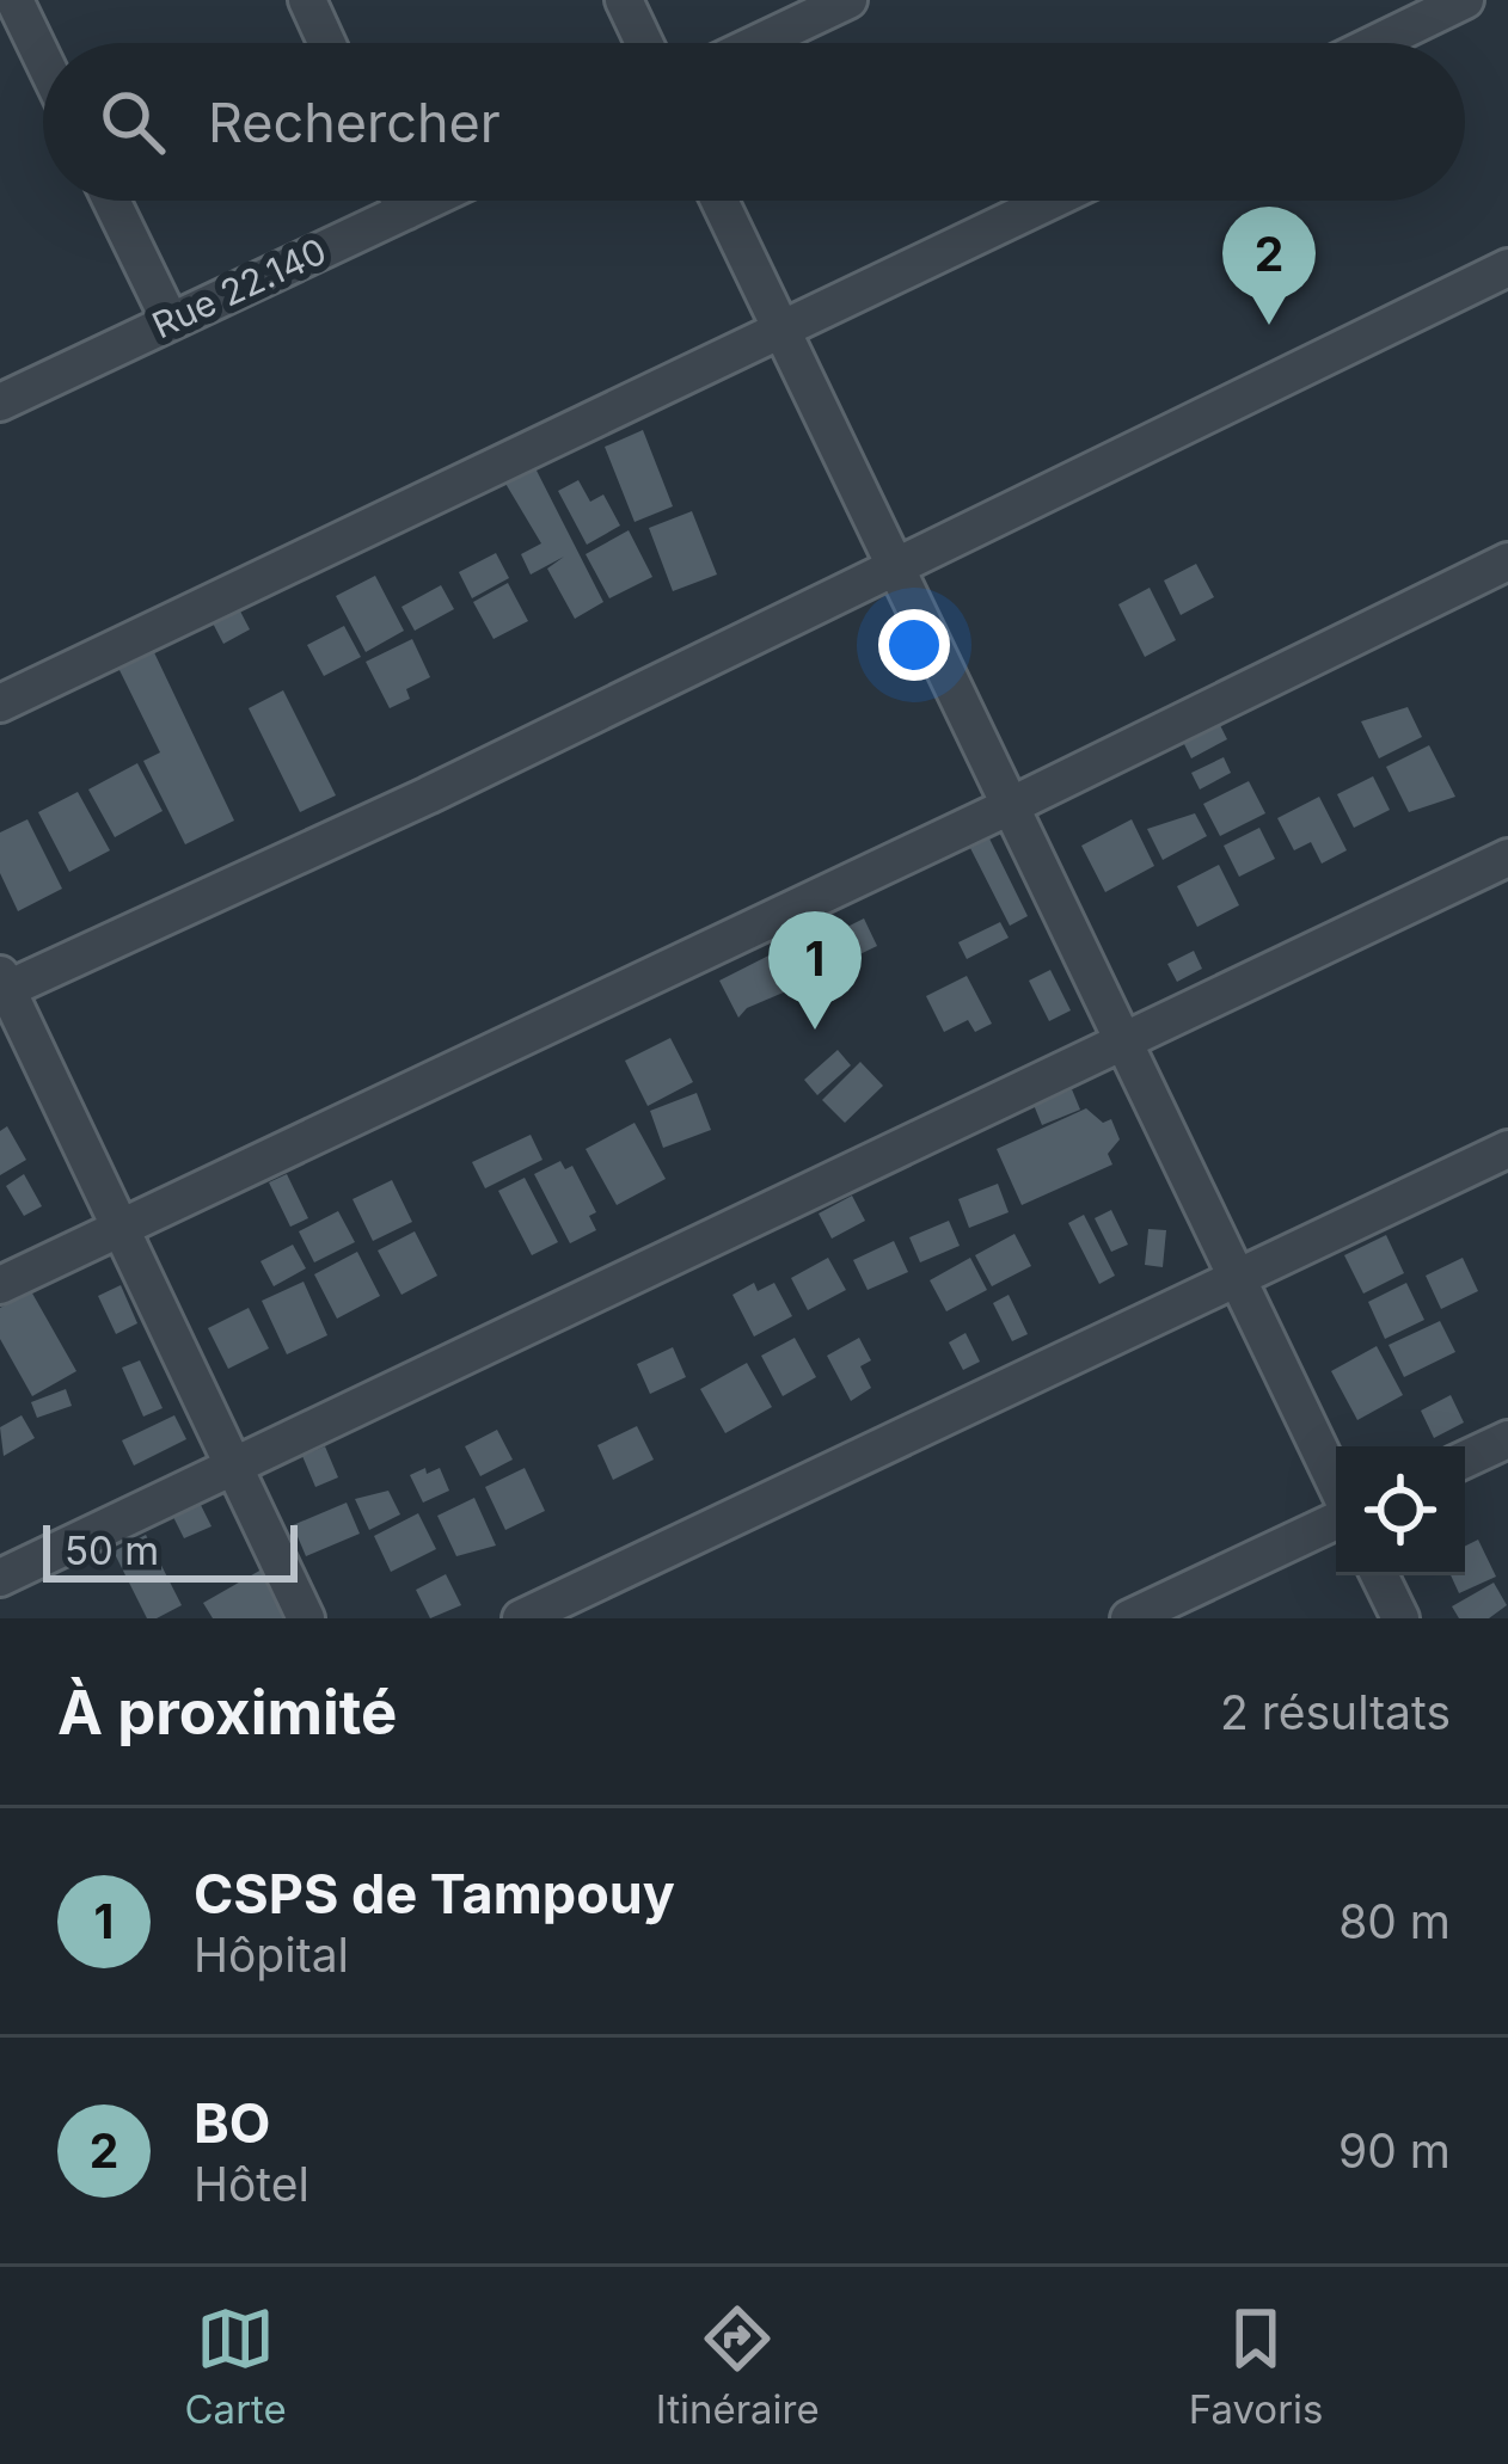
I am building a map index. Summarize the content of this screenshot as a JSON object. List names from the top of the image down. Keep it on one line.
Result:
{"streets":{"street":["Rue 22.140"]},"scale_bar":"50 m","page":{"search":"Rechercher","pins":["2","1"],"scale":"50 m","heading":["À proximité","2 résultats"],"list":[{"mark":"1","name":"CSPS de Tampouy","note":"Hôpital","value":"80 m"},{"mark":"2","name":"BO","note":"Hôtel","value":"90 m"}],"nav":["Carte","Itinéraire","Favoris"]}}
